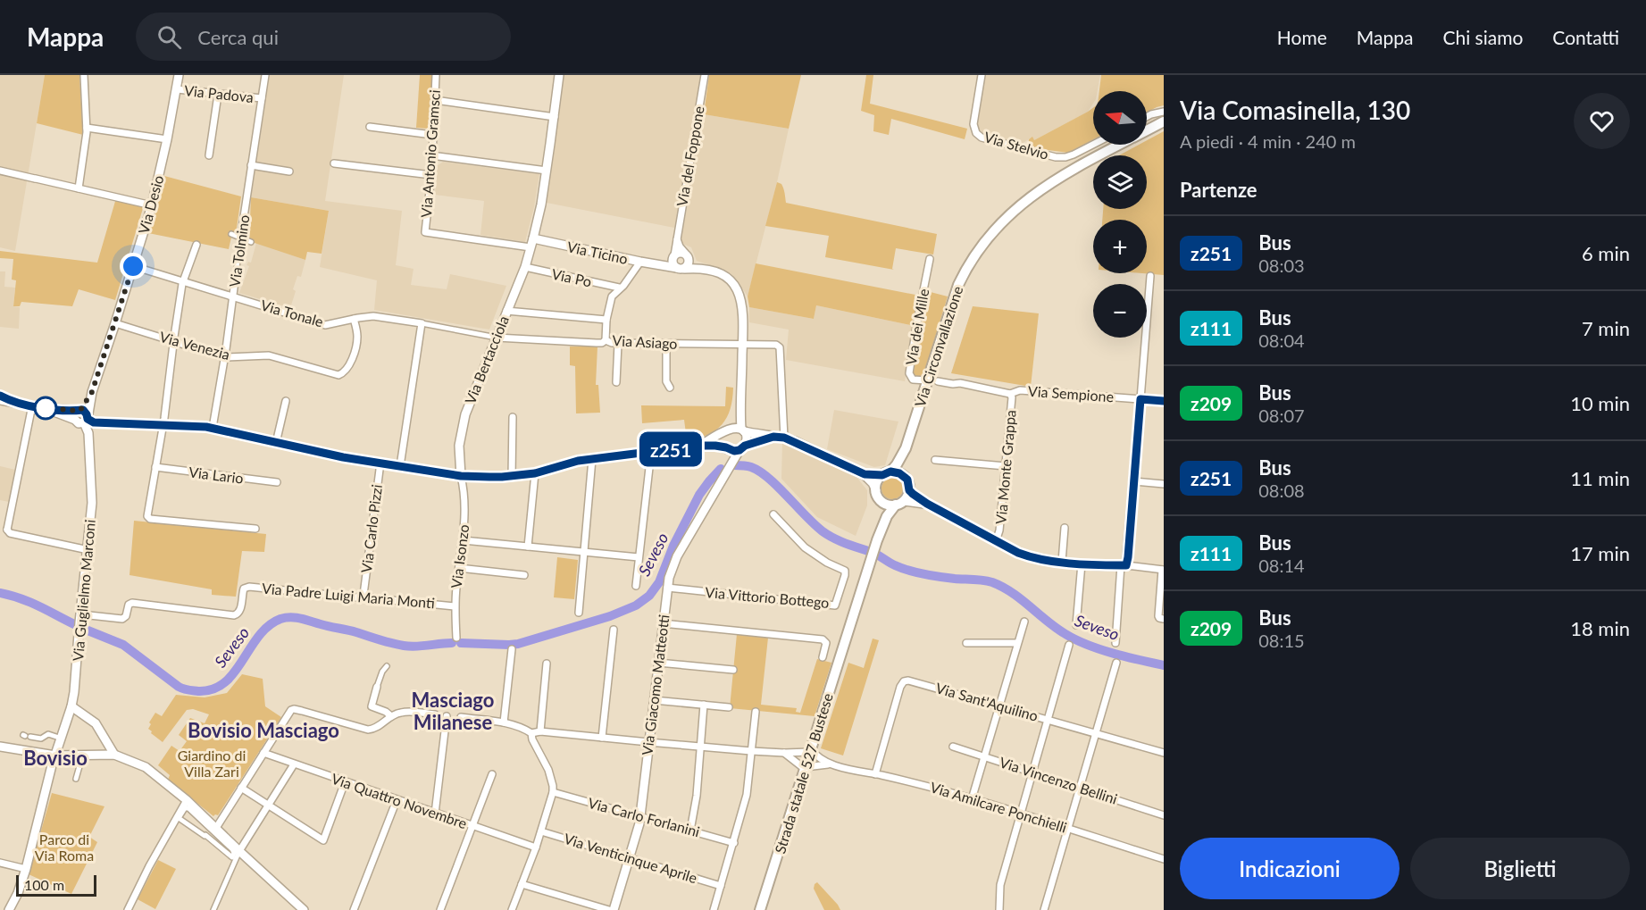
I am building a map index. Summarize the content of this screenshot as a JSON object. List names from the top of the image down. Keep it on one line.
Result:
{"streets":{"main road":["Via Circonvallazione","Strada statale 527 Bustese"],"street":["Via Padova","Via Stelvio","Via Antonio Gramsci","Via del Foppone","Via Desio","Via Tolmino","Via Ticino","Via Po","Via Tonale","Via dei Mille","Via Asiago","Via Venezia","Via Bertacciola","Via Sempione","Via Monte Grappa","Via Lario","Via Carlo Pizzi","Via Isonzo","Via Guglielmo Marconi","Via Padre Luigi Maria Monti","Via Vittorio Bottego","Via Giacomo Matteotti","Via Sant'Aquilino","Via Vincenzo Bellini","Via Quattro Novembre","Via Amilcare Ponchielli","Via Carlo Forlanini","Via Venticinque Aprile"]},"crossings":[["Via Padova","Via Desio"],["Via Padova","Via Tolmino"],["Via Antonio Gramsci","Via Bertacciola"],["Via del Foppone","Via Ticino"],["Via Desio","Via Tonale"],["Via Desio","Via Venezia"],["Via Desio","Via Guglielmo Marconi"],["Via Tolmino","Via Tonale"],["Via Tolmino","Via Venezia"],["Via Ticino","Via Asiago"],["Via Ticino","Via Bertacciola"],["Via Po","Via Bertacciola"],["Via Tonale","Via Venezia"],["Via dei Mille","Via Circonvallazione"],["Via Asiago","Via Bertacciola"],["Via Bertacciola","Via Isonzo"],["Via Sempione","Via Monte Grappa"],["Via Carlo Pizzi","Via Padre Luigi Maria Monti"],["Via Isonzo","Via Padre Luigi Maria Monti"],["Via Guglielmo Marconi","Via Padre Luigi Maria Monti"],["Via Vittorio Bottego","Via Giacomo Matteotti"],["Via Giacomo Matteotti","Via Carlo Forlanini"],["Via Giacomo Matteotti","Via Venticinque Aprile"],["Via Sant'Aquilino","Via Amilcare Ponchielli"],["Strada statale 527 Bustese","Via Amilcare Ponchielli"]],"districts":["Masciago Milanese","Bovisio Masciago","Bovisio"],"water":["Seveso"],"parks":["Giardino di Villa Zari","Parco di Via Roma"],"lines":["bus line z251"],"scale_bar":"100 m","north":"left","page":{"header":"Mappa","search":"Cerca qui","nav":["Home","Mappa","Chi siamo","Contatti"],"on_map":"z251","heading":[["Via Comasinella, 130","A piedi · 4 min · 240 m"],"Partenze"],"map_buttons":["+","−"],"list":[{"mark":"z251","name":"Bus","note":"08:03","value":"6 min"},{"mark":"z111","name":"Bus","note":"08:04","value":"7 min"},{"mark":"z209","name":"Bus","note":"08:07","value":"10 min"},{"mark":"z251","name":"Bus","note":"08:08","value":"11 min"},{"mark":"z111","name":"Bus","note":"08:14","value":"17 min"},{"mark":"z209","name":"Bus","note":"08:15","value":"18 min"}],"buttons":["Indicazioni","Biglietti"],"scale":"100 m"}}
